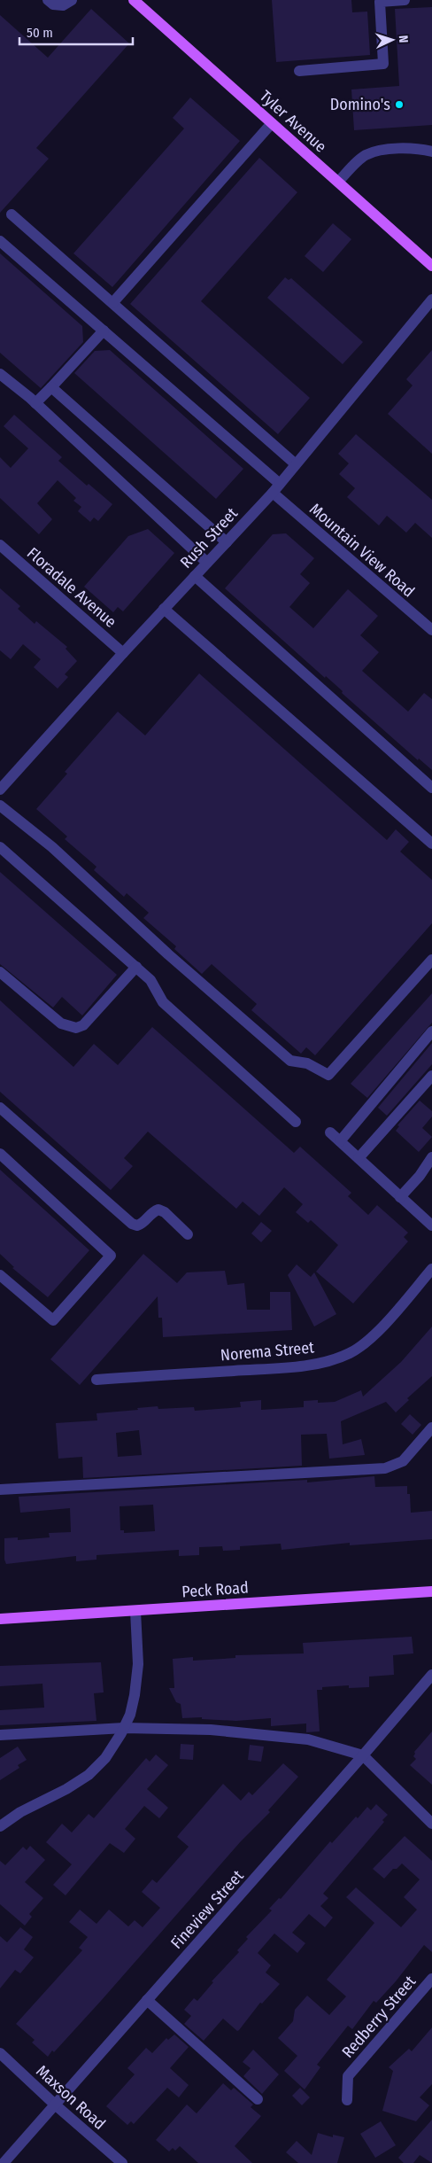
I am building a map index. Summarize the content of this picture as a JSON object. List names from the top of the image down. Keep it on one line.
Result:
{"streets":{"main road":["Tyler Avenue","Peck Road"],"street":["Rush Street","Mountain View Road","Floradale Avenue","Norema Street","Fineview Street","Redberry Street","Maxson Road"]},"crossings":[["Rush Street","Mountain View Road"],["Rush Street","Floradale Avenue"],["Fineview Street","Maxson Road"]],"places":["Domino's"],"scale_bar":"50 m","north":"right"}
